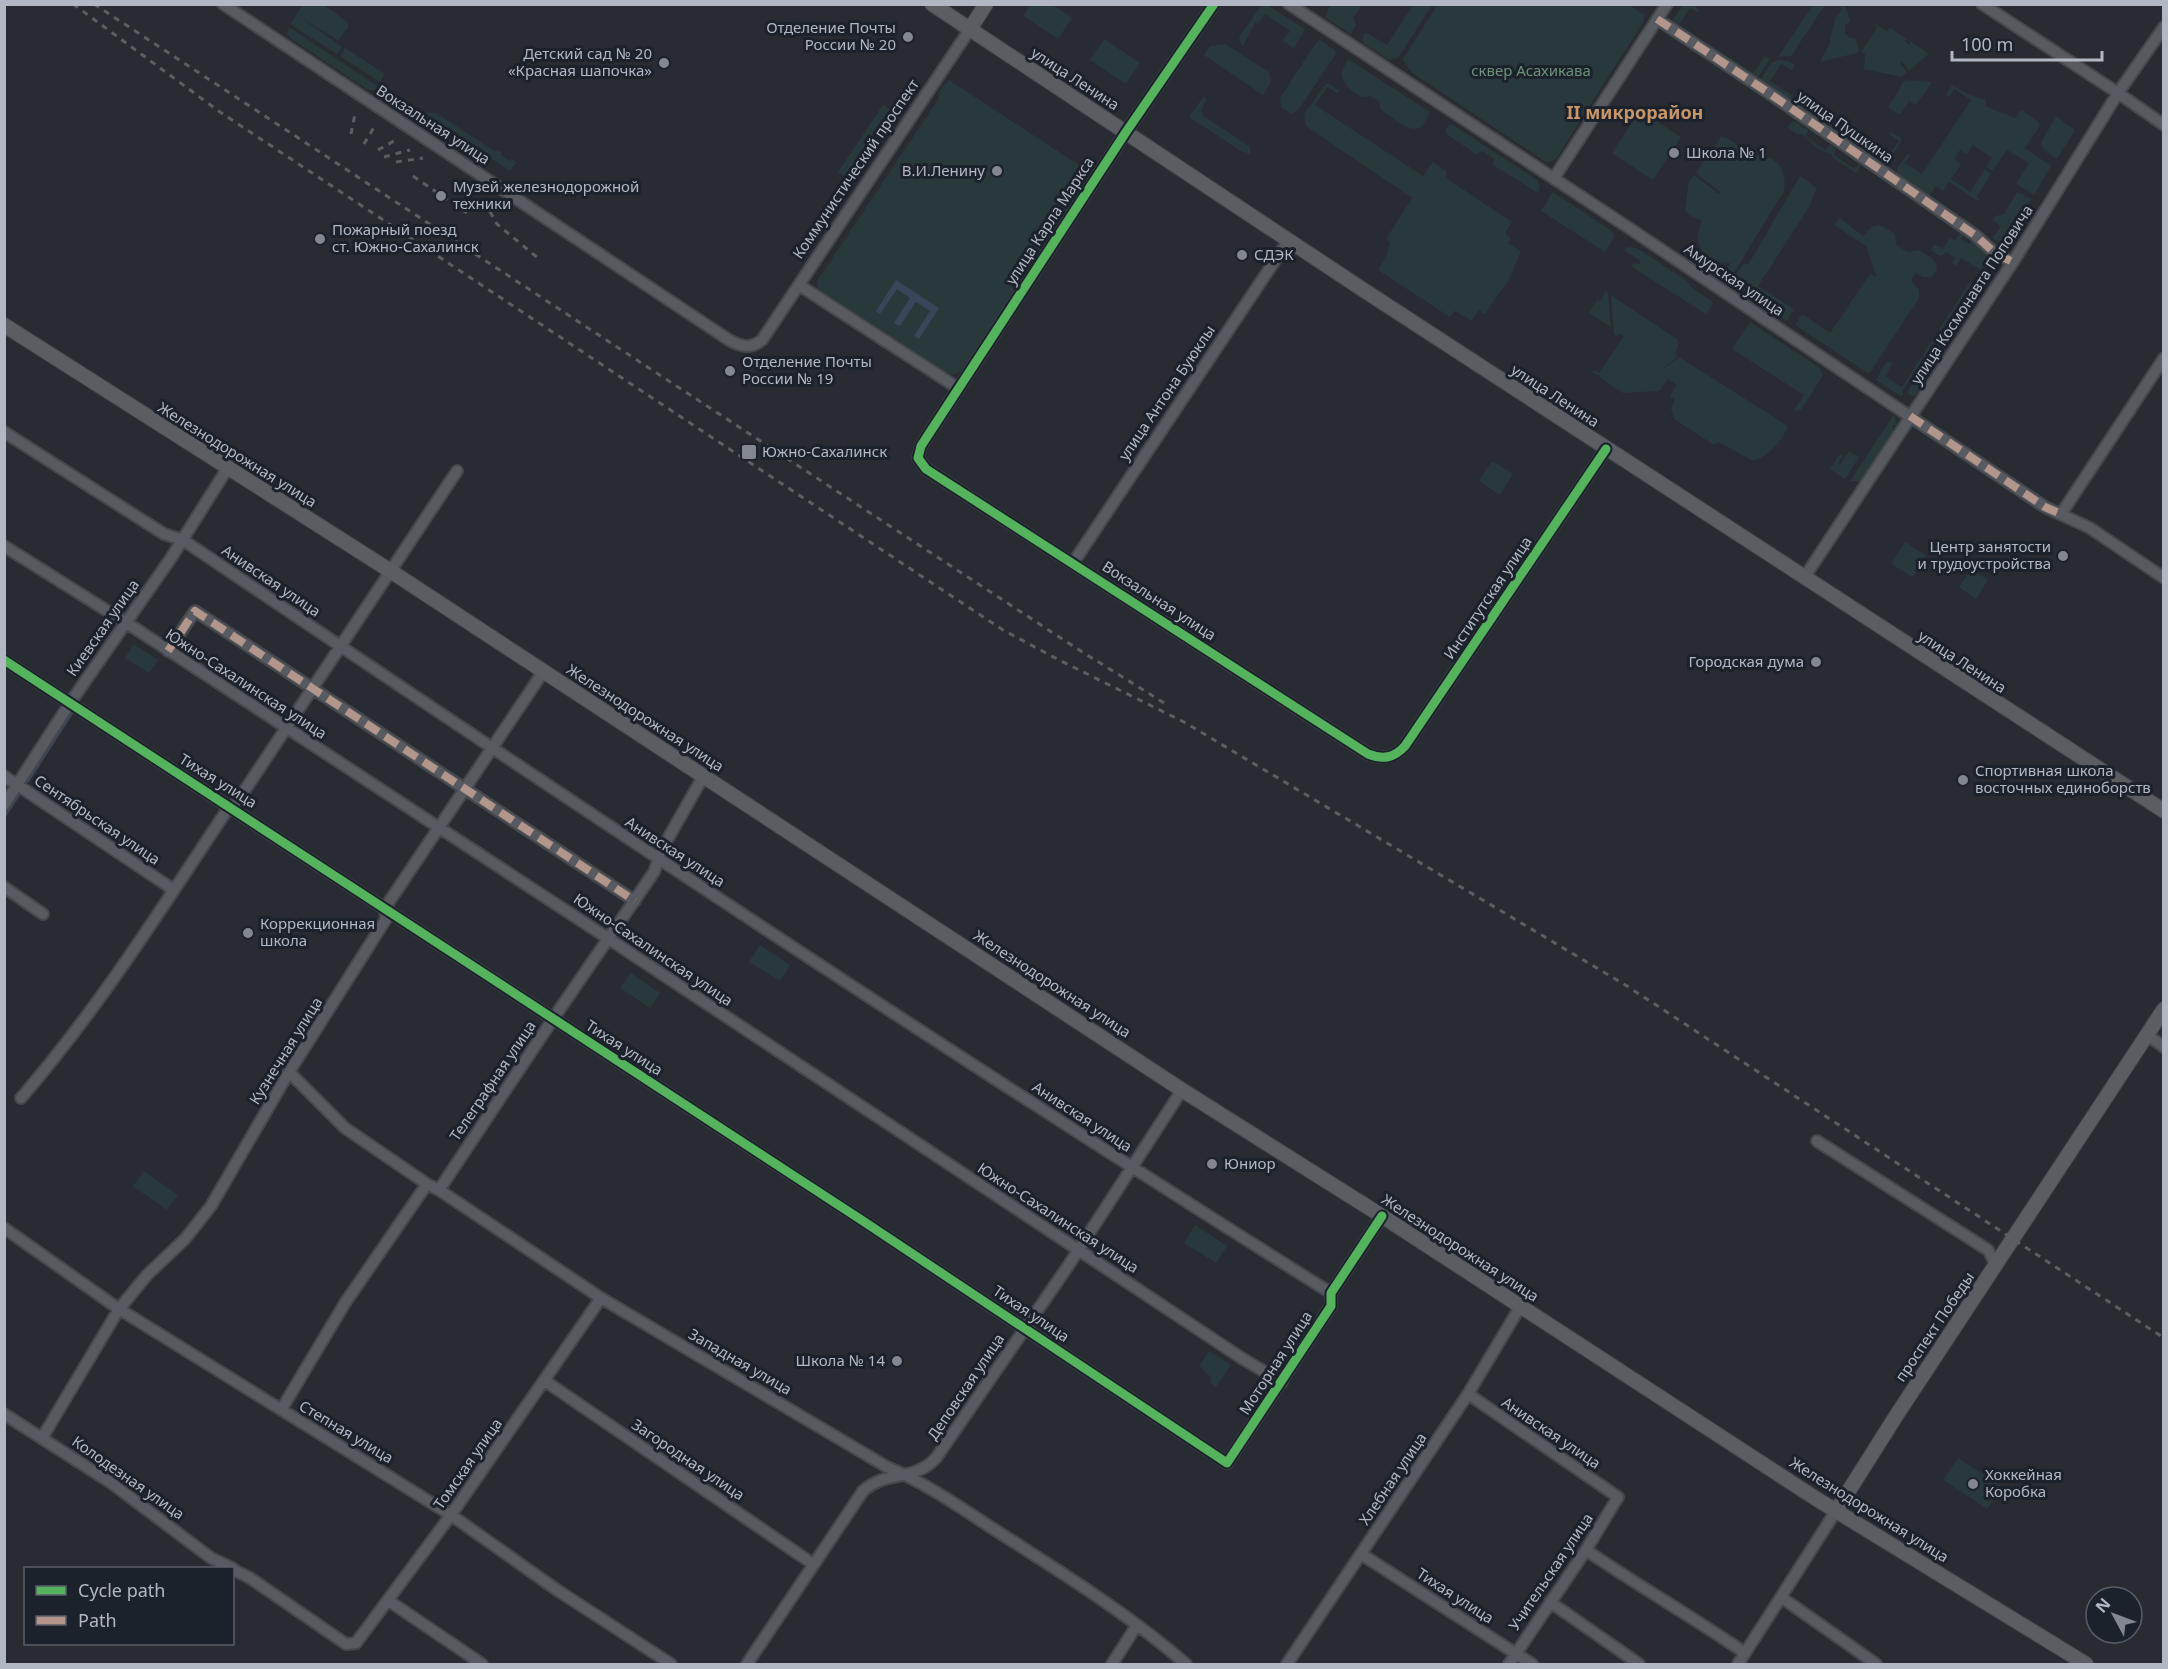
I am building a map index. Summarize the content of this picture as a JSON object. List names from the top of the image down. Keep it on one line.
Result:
{"streets":{"main road":["улица Ленина","Коммунистический проспект","Железнодорожная улица","проспект Победы"],"street":["Вокзальная улица","улица Пушкина","улица Карла Маркса","Амурская улица","улица Космонавта Поповича","улица Антона Буюклы","Анивская улица","Институтская улица","Киевская улица","Южно-Сахалинская улица","Тихая улица","Сентябрьская улица","Кузнечная улица","Телеграфная улица","Западная улица","Моторная улица","Деповская улица","Степная улица","Загородная улица","Томская улица","Колодезная улица","Хлебная улица","Учительская улица"]},"crossings":[["улица Ленина","Коммунистический проспект"],["улица Ленина","улица Карла Маркса"],["улица Ленина","улица Космонавта Поповича"],["улица Ленина","улица Антона Буюклы"],["улица Ленина","Институтская улица"],["Вокзальная улица","Коммунистический проспект"],["Вокзальная улица","улица Карла Маркса"],["Вокзальная улица","улица Антона Буюклы"],["Вокзальная улица","Институтская улица"],["улица Пушкина","улица Космонавта Поповича"],["Амурская улица","улица Космонавта Поповича"],["Железнодорожная улица","Киевская улица"],["Железнодорожная улица","Кузнечная улица"],["Железнодорожная улица","Телеграфная улица"],["Железнодорожная улица","проспект Победы"],["Железнодорожная улица","Моторная улица"],["Железнодорожная улица","Деповская улица"],["Железнодорожная улица","Хлебная улица"],["Анивская улица","Киевская улица"],["Анивская улица","Кузнечная улица"],["Анивская улица","Телеграфная улица"],["Анивская улица","Моторная улица"],["Анивская улица","Деповская улица"],["Анивская улица","Хлебная улица"],["Анивская улица","Учительская улица"],["Киевская улица","Южно-Сахалинская улица"],["Киевская улица","Тихая улица"],["Киевская улица","Сентябрьская улица"],["Южно-Сахалинская улица","Кузнечная улица"],["Южно-Сахалинская улица","Телеграфная улица"],["Южно-Сахалинская улица","Моторная улица"],["Южно-Сахалинская улица","Деповская улица"],["Тихая улица","Кузнечная улица"],["Тихая улица","Телеграфная улица"],["Тихая улица","Моторная улица"],["Тихая улица","Деповская улица"],["Тихая улица","Хлебная улица"],["Тихая улица","Учительская улица"],["Кузнечная улица","Западная улица"],["Кузнечная улица","Степная улица"],["Кузнечная улица","Колодезная улица"],["Телеграфная улица","Западная улица"],["Западная улица","Деповская улица"],["Западная улица","Томская улица"],["Деповская улица","Загородная улица"],["Степная улица","Томская улица"],["Загородная улица","Томская улица"],["Томская улица","Колодезная улица"]],"districts":["II микрорайон"],"parks":["сквер Асахикава"],"places":{"other":["Отделение Почты России № 20","Детский сад № 20 «Красная шапочка»","Школа № 1","В.И.Ленину","Музей железнодорожной техники","Пожарный поезд ст. Южно-Сахалинск","СДЭК","Отделение Почты России № 19","Центр занятости и трудоустройства","Городская дума","Спортивная школа восточных единоборств","Коррекционная школа","Юниор","Школа № 14","Хоккейная Коробка"],"transit":["Южно-Сахалинск"]},"legend":["Cycle path","Path"],"scale_bar":"100 m","north":"top left"}
